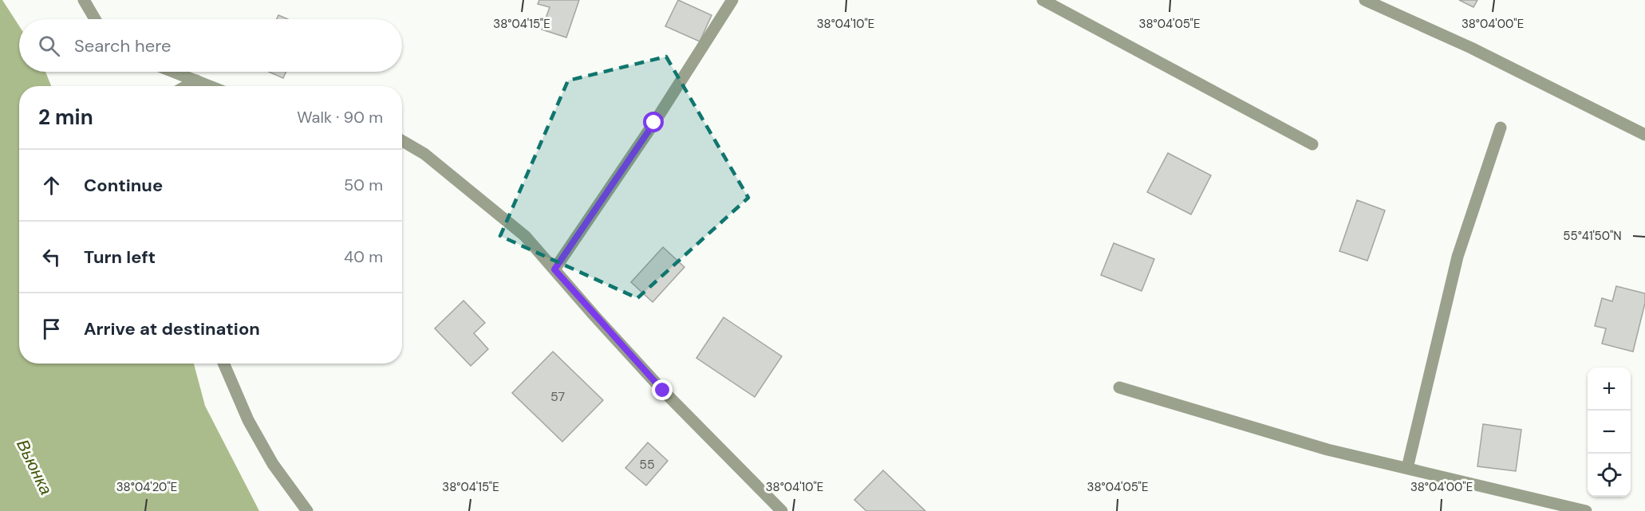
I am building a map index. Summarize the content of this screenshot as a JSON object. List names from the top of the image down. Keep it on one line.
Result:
{"water":["Вьюнка"],"house_numbers":["57","55"],"page":{"search":"Search here","heading":["2 min","Walk · 90 m"],"list":[["Continue","50 m"],["Turn left","40 m"],"Arrive at destination"],"map_buttons":["+","−"]},"coordinates":["38°04'15\"E","38°04'10\"E","38°04'05\"E","38°04'00\"E","55°41'50\"N","38°04'20\"E"]}
